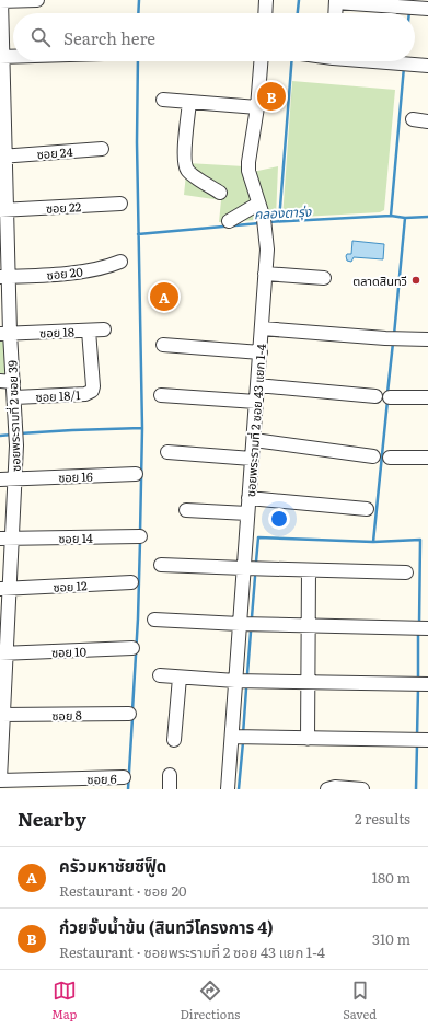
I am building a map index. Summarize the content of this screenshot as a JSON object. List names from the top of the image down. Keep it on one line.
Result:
{"streets":{"street":["ซอย 24","ซอย 22","ซอย 20","ซอย 18","ซอย 18/1","ซอยพระรามที่ 2 ซอย 39","ซอยพระรามที่ 2 ซอย 43 แยก 1-4","ซอย 16","ซอย 14","ซอย 12","ซอย 10","ซอย 8","ซอย 6"]},"crossings":[["ซอย 24","ซอยพระรามที่ 2 ซอย 39"],["ซอย 22","ซอยพระรามที่ 2 ซอย 39"],["ซอย 20","ซอยพระรามที่ 2 ซอย 39"],["ซอย 18","ซอย 18/1"],["ซอย 18","ซอยพระรามที่ 2 ซอย 39"],["ซอย 18/1","ซอยพระรามที่ 2 ซอย 39"],["ซอยพระรามที่ 2 ซอย 39","ซอย 16"],["ซอยพระรามที่ 2 ซอย 39","ซอย 14"],["ซอยพระรามที่ 2 ซอย 39","ซอย 12"],["ซอยพระรามที่ 2 ซอย 39","ซอย 10"],["ซอยพระรามที่ 2 ซอย 39","ซอย 8"],["ซอยพระรามที่ 2 ซอย 39","ซอย 6"]],"water":["คลองตารุ่ง"],"places":["ตลาดสินทวี"],"page":{"search":"Search here","pins":["B","A"],"heading":["Nearby","2 results"],"list":[{"mark":"A","name":"ครัวมหาชัยซีฟู็ด","note":"Restaurant · ซอย 20","value":"180 m"},{"mark":"B","name":"ก๋วยจั๊บน้ำข้น (สินทวีโครงการ 4)","note":"Restaurant · ซอยพระรามที่ 2 ซอย 43 แยก 1-4","value":"310 m"}],"nav":["Map","Directions","Saved"]}}
